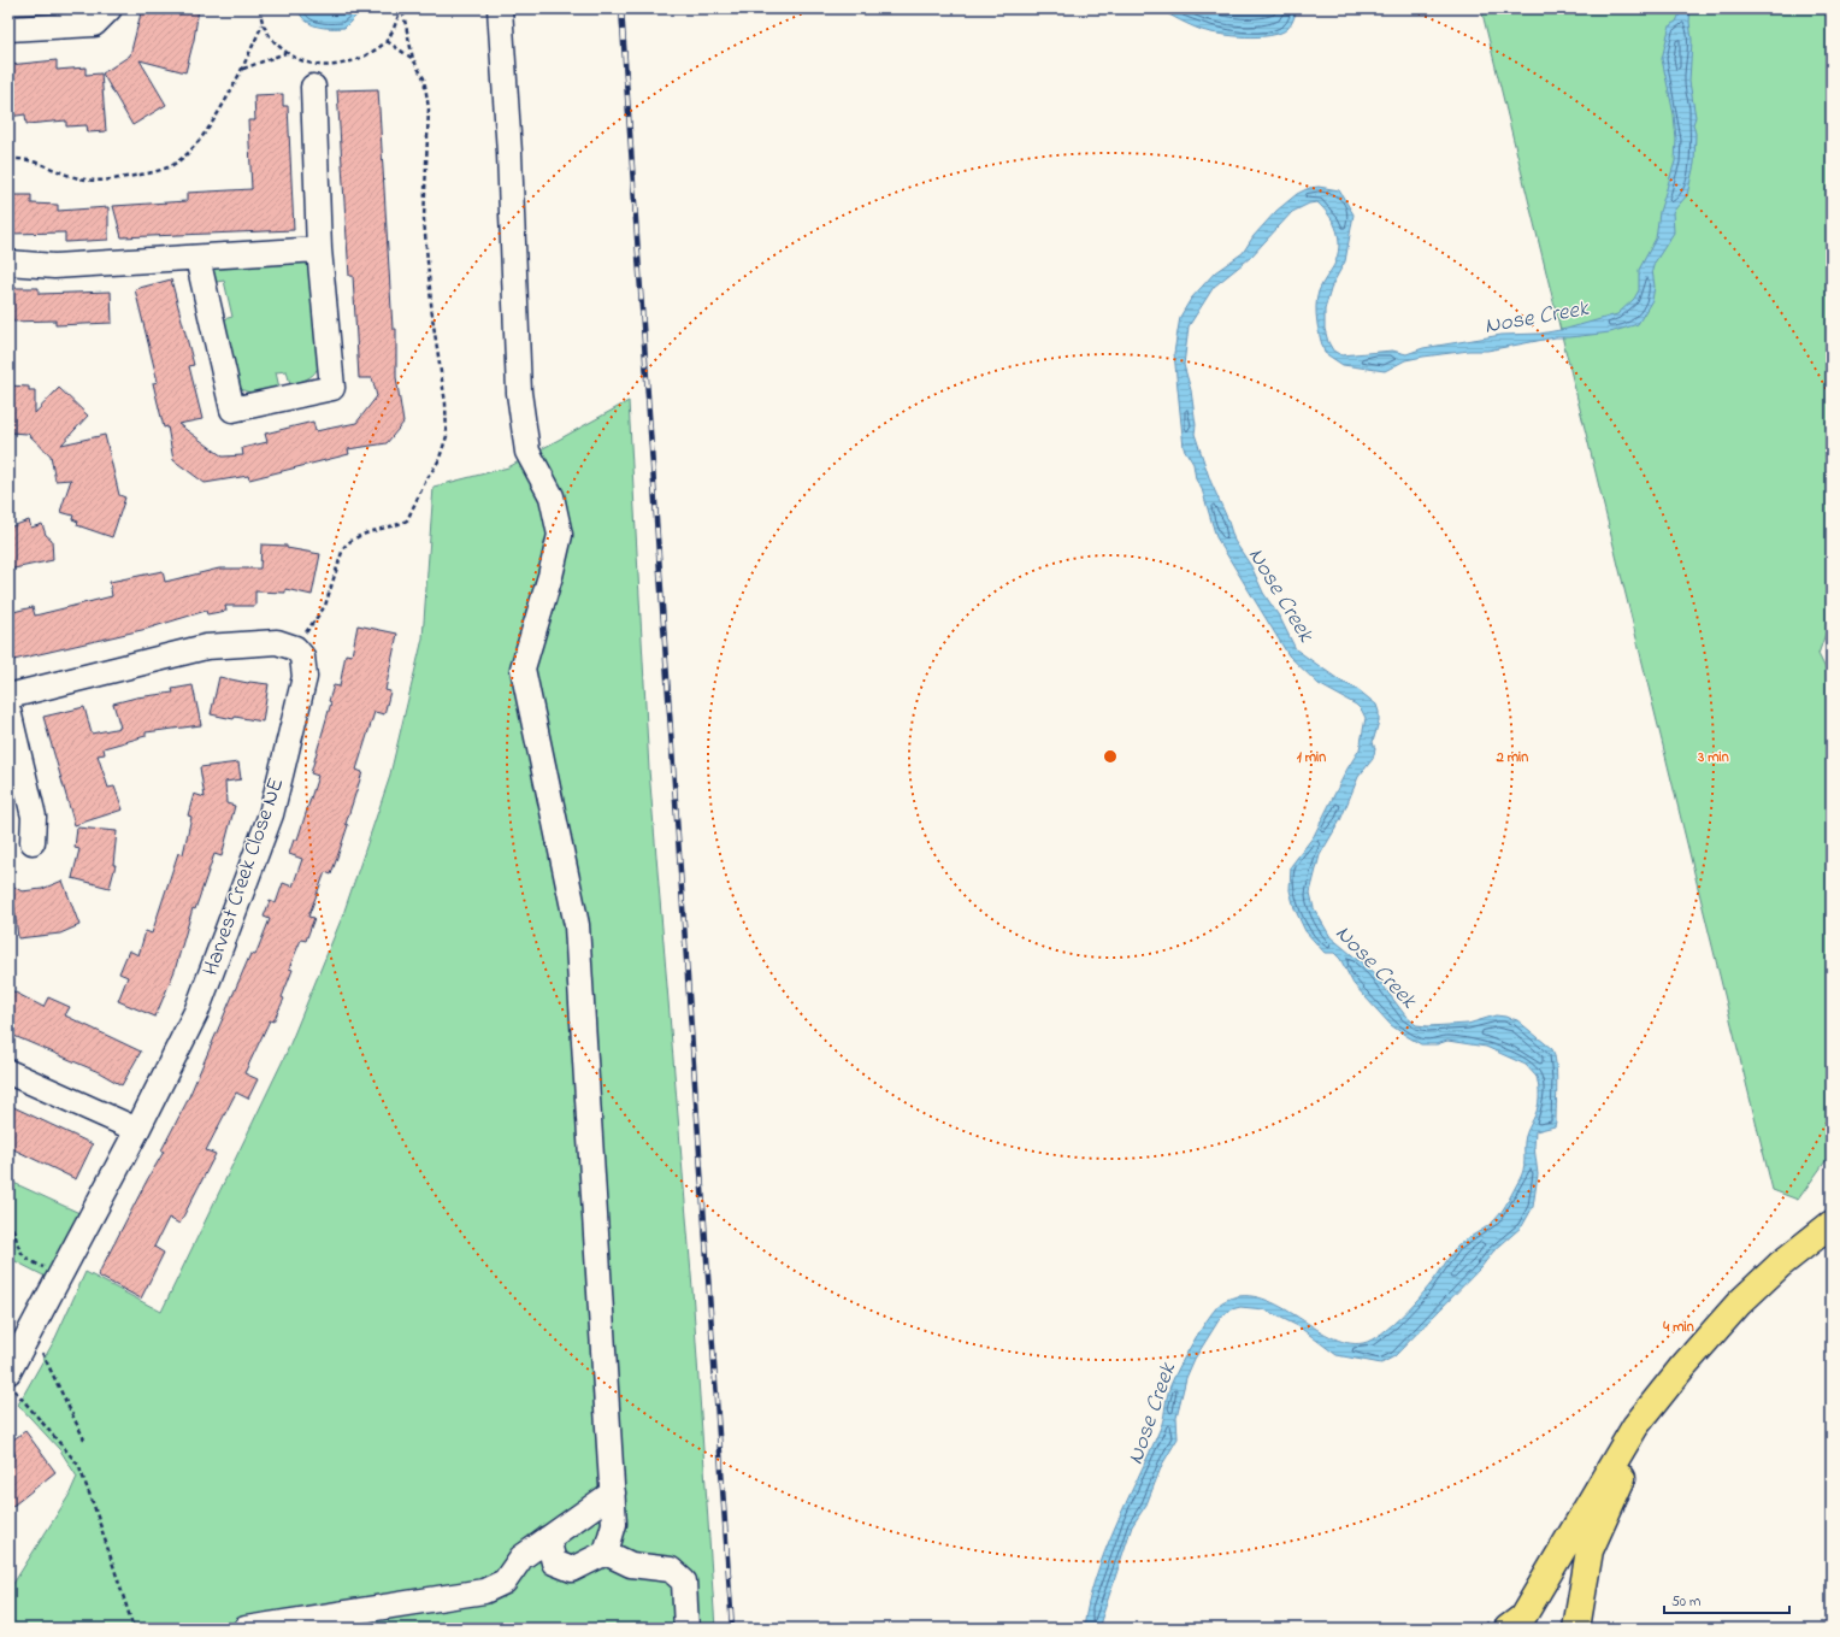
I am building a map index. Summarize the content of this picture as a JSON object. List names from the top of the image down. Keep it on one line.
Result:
{"streets":{"street":["Harvest Creek Close NE"]},"water":["Nose Creek"],"scale_bar":"50 m","rings":["1 min","2 min","3 min","4 min"]}
